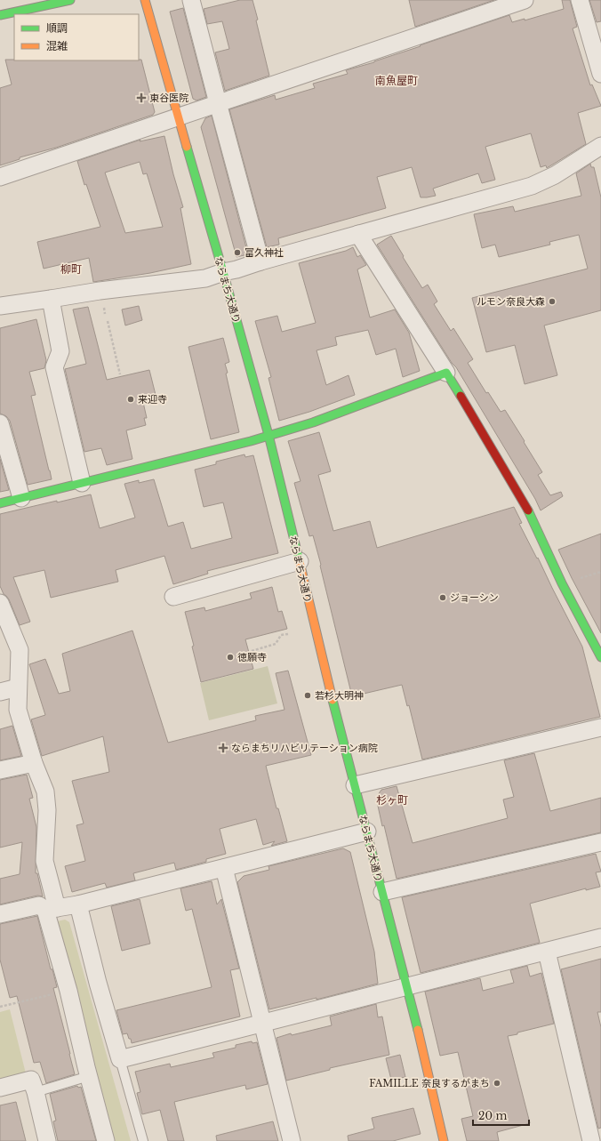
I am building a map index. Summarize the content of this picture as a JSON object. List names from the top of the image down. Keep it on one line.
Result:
{"streets":{"street":["ならまち大通り"]},"districts":["南魚屋町","柳町","杉ヶ町"],"places":{"health":["東谷医院","ならまちリハビリテーション病院"],"other":["富久神社","ルモン奈良大森","来迎寺","ジョーシン","徳願寺","若杉大明神","FAMILLE 奈良するがまち"]},"legend":["順調","混雑"],"scale_bar":"20 m"}
